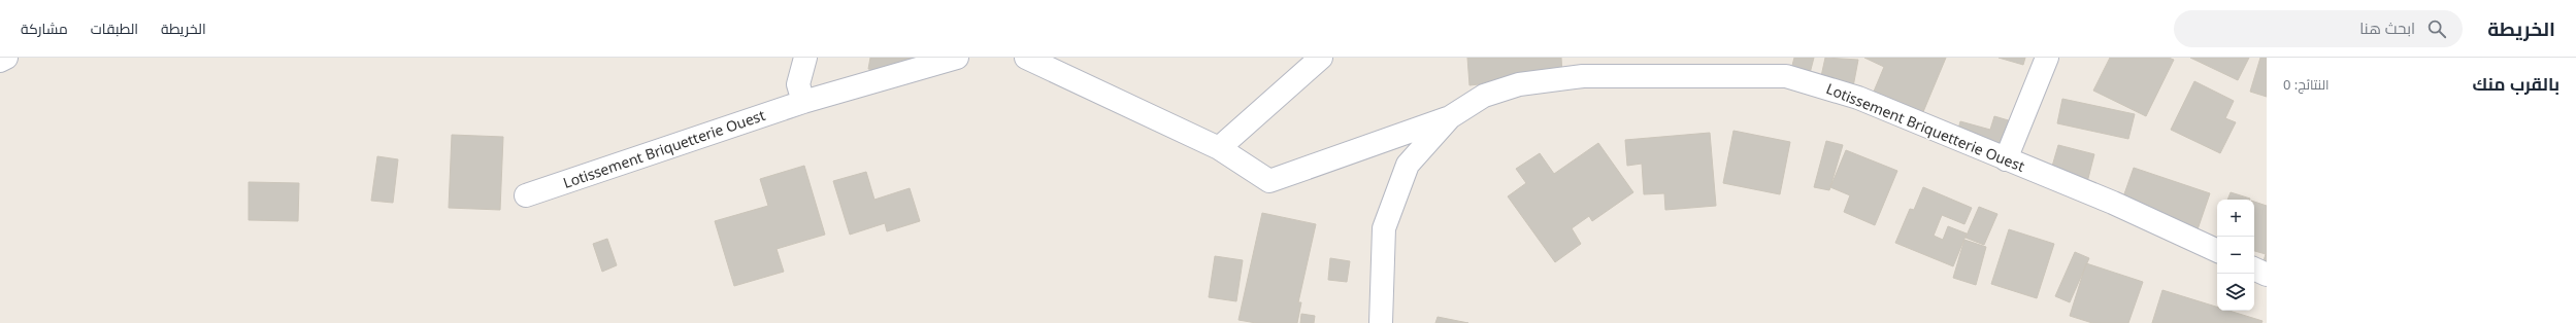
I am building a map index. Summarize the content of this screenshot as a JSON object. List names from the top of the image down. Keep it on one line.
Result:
{"streets":{"street":["Lotissement Briquetterie Ouest"]},"page":{"header":"الخريطة","search":"ابحث هنا","nav":["الخريطة","الطبقات","مشاركة"],"heading":["بالقرب منك","النتائج: 0"],"map_buttons":["+","−"]}}
